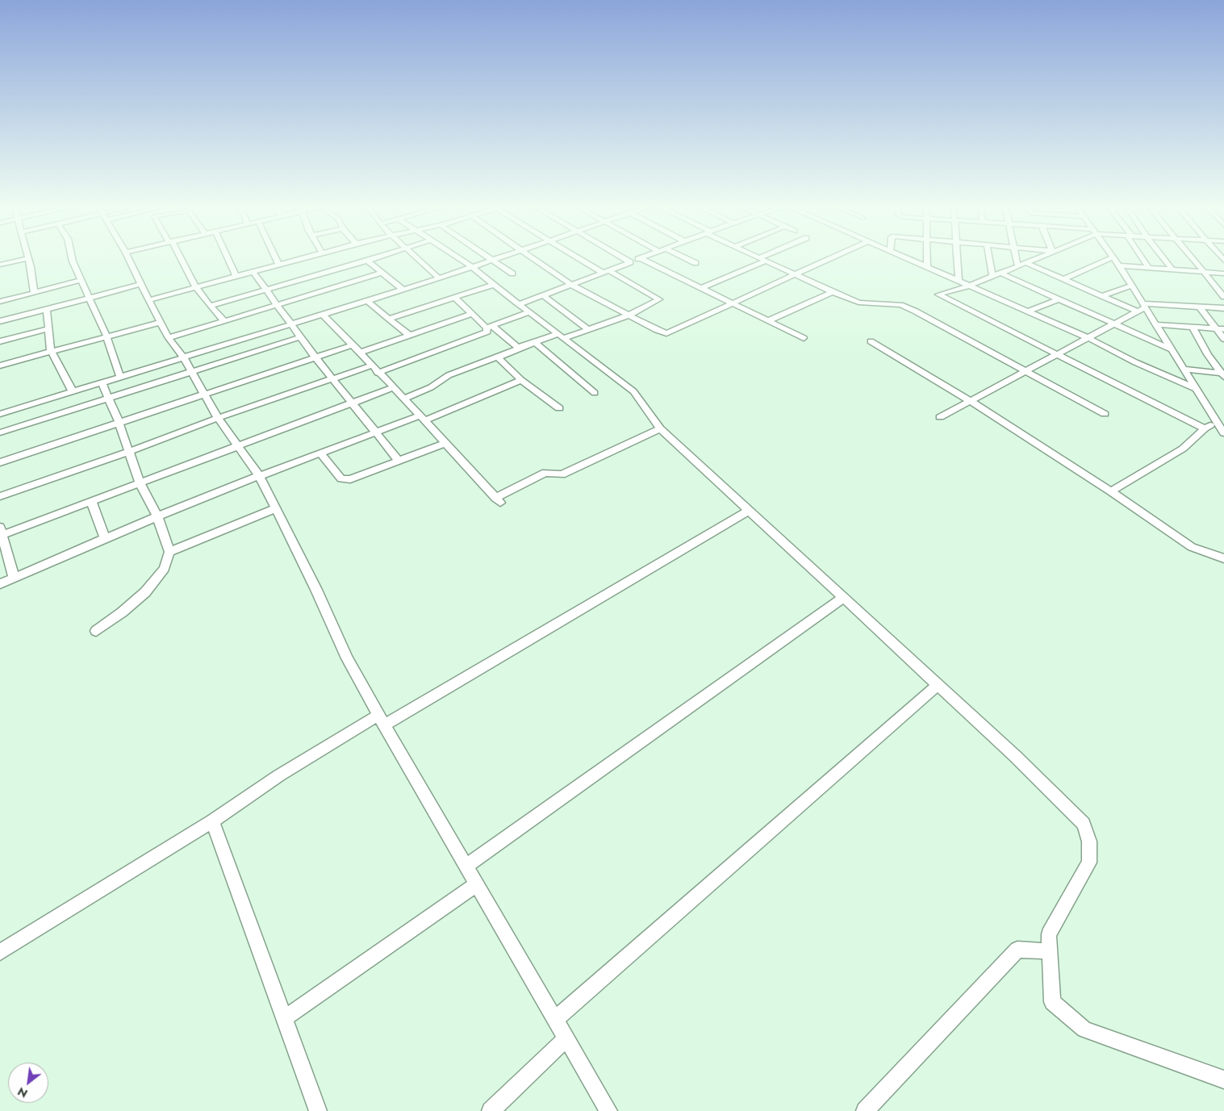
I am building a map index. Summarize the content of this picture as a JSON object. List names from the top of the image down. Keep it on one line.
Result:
{"north":"bottom left"}
